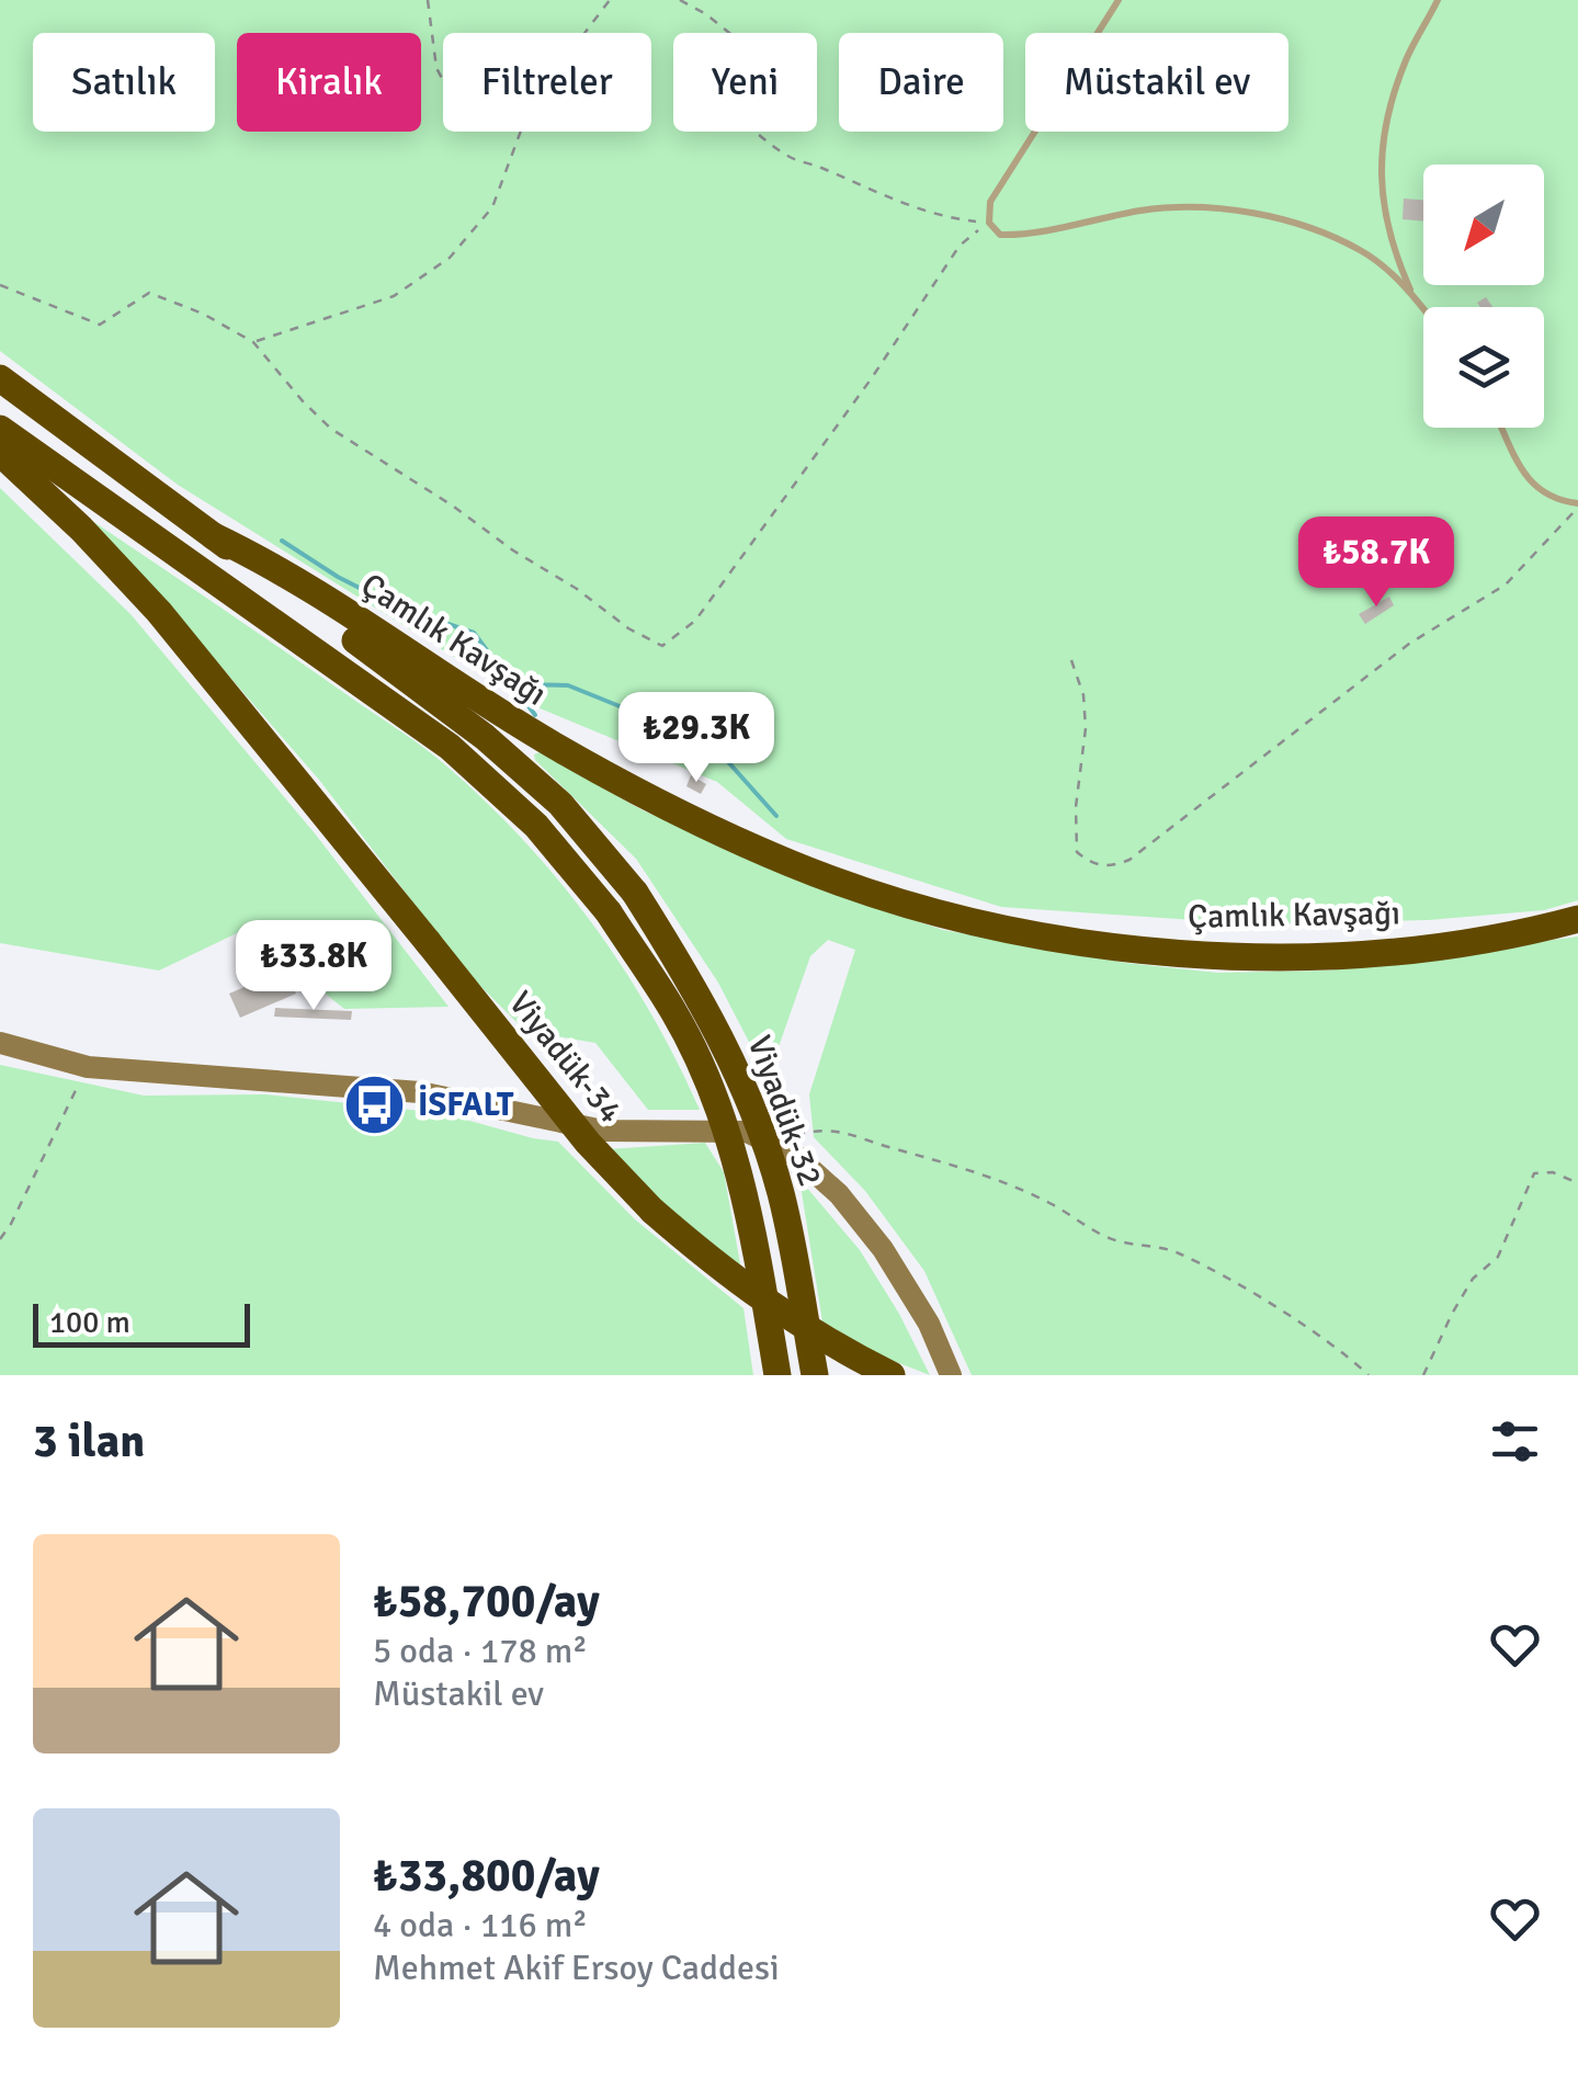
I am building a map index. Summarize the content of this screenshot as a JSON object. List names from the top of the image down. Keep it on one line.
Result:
{"streets":{"highway":["Çamlık Kavşağı","Viyadük-34","Viyadük-32"]},"crossings":[["Çamlık Kavşağı","Viyadük-32"]],"places":{"bus stop":["İSFALT"]},"scale_bar":"100 m","north":"bottom left","page":{"chip":["Satılık","Kiralık","Filtreler","Yeni","Daire","Müstakil ev"],"price":["₺58.7K","₺29.3K","₺33.8K"],"scale":"100 m","heading":"3 ilan","list":[{"name":"₺58,700/ay","note":"5 oda · 178 m² · Müstakil ev"},{"name":"₺33,800/ay","note":"4 oda · 116 m² · Mehmet Akif Ersoy Caddesi"}]}}
